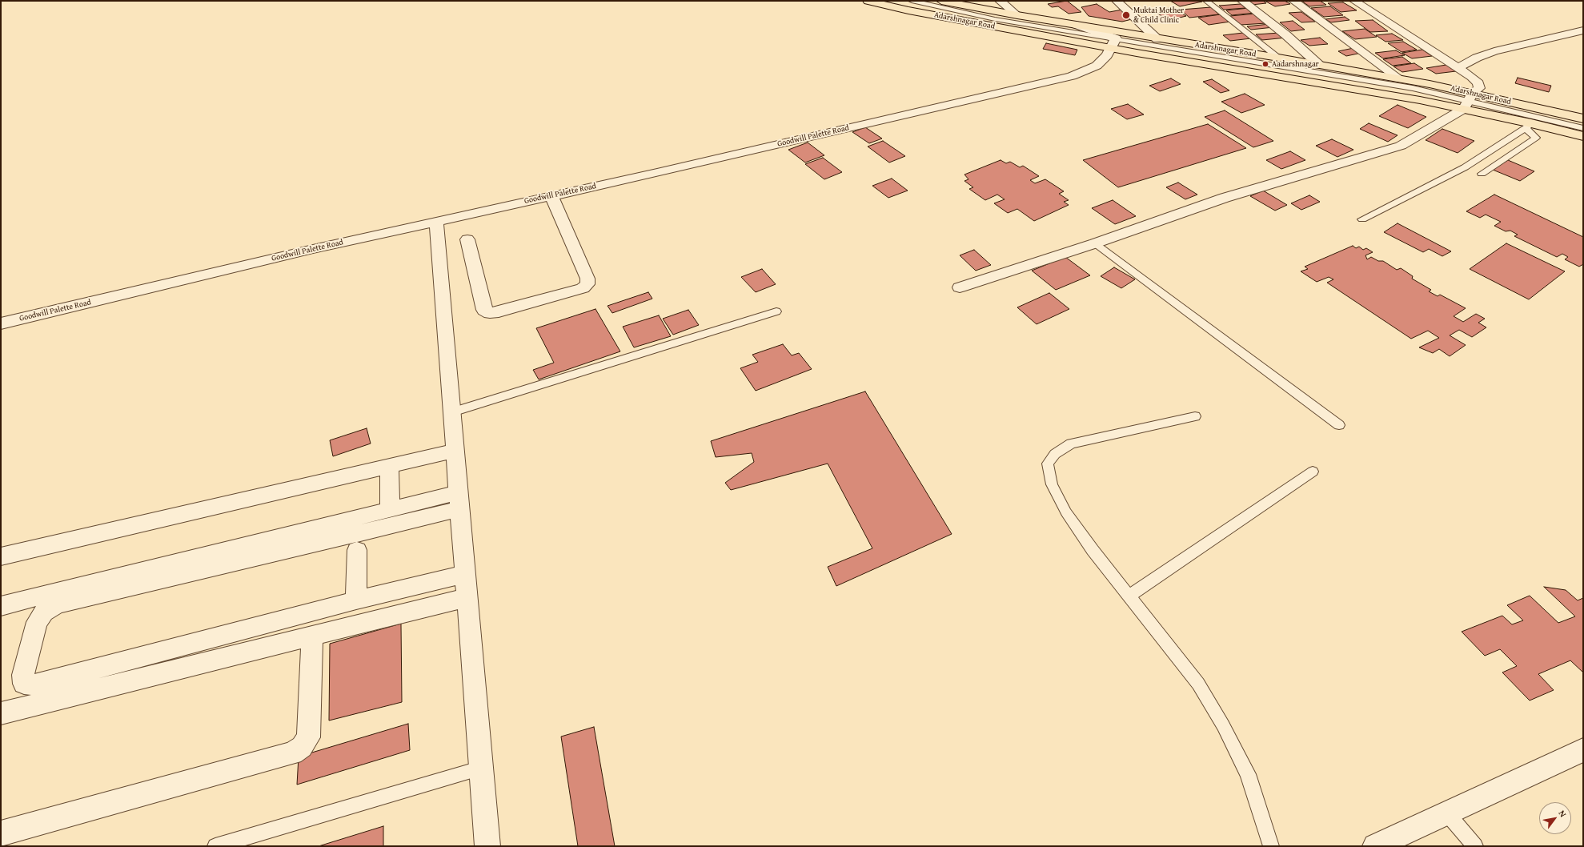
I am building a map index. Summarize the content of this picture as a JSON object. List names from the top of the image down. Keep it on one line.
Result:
{"streets":{"main road":["Adarshnagar Road"],"street":["Goodwill Palette Road"]},"crossings":[["Adarshnagar Road","Goodwill Palette Road"]],"places":["Muktai Mother & Child Clinic","Aadarshnagar"],"north":"top right"}
